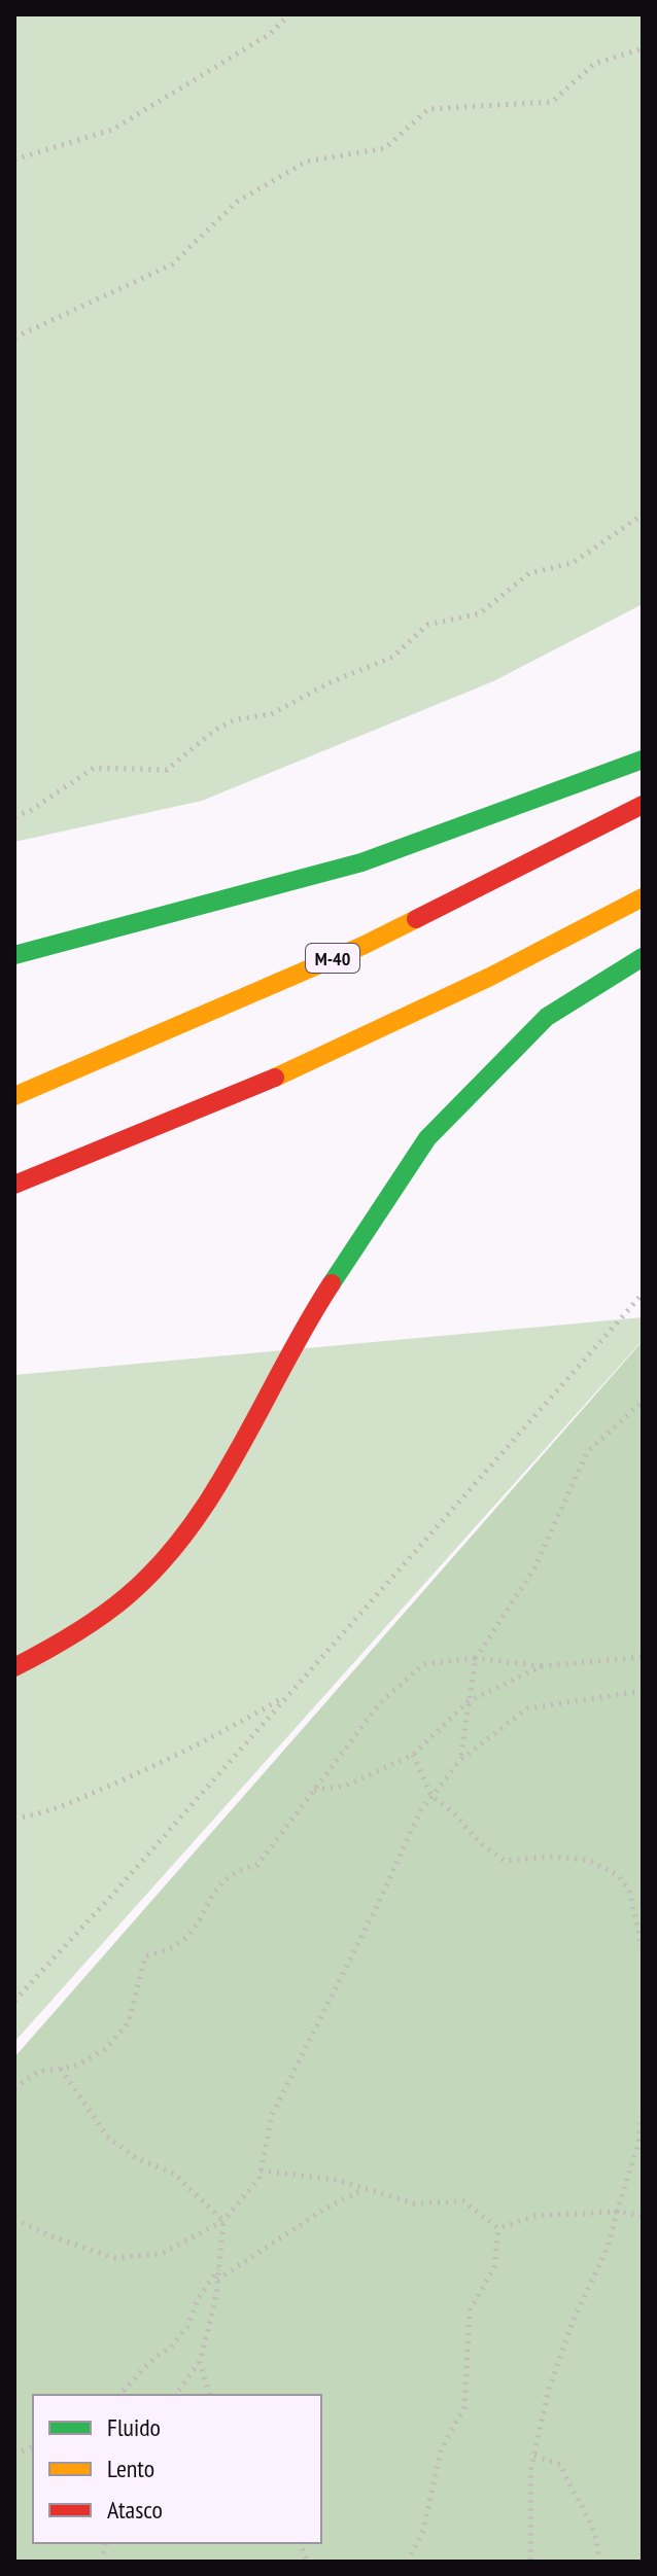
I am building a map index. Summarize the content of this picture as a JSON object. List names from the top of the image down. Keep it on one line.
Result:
{"streets":{"highway":["M-40"]},"legend":["Fluido","Lento","Atasco"]}
